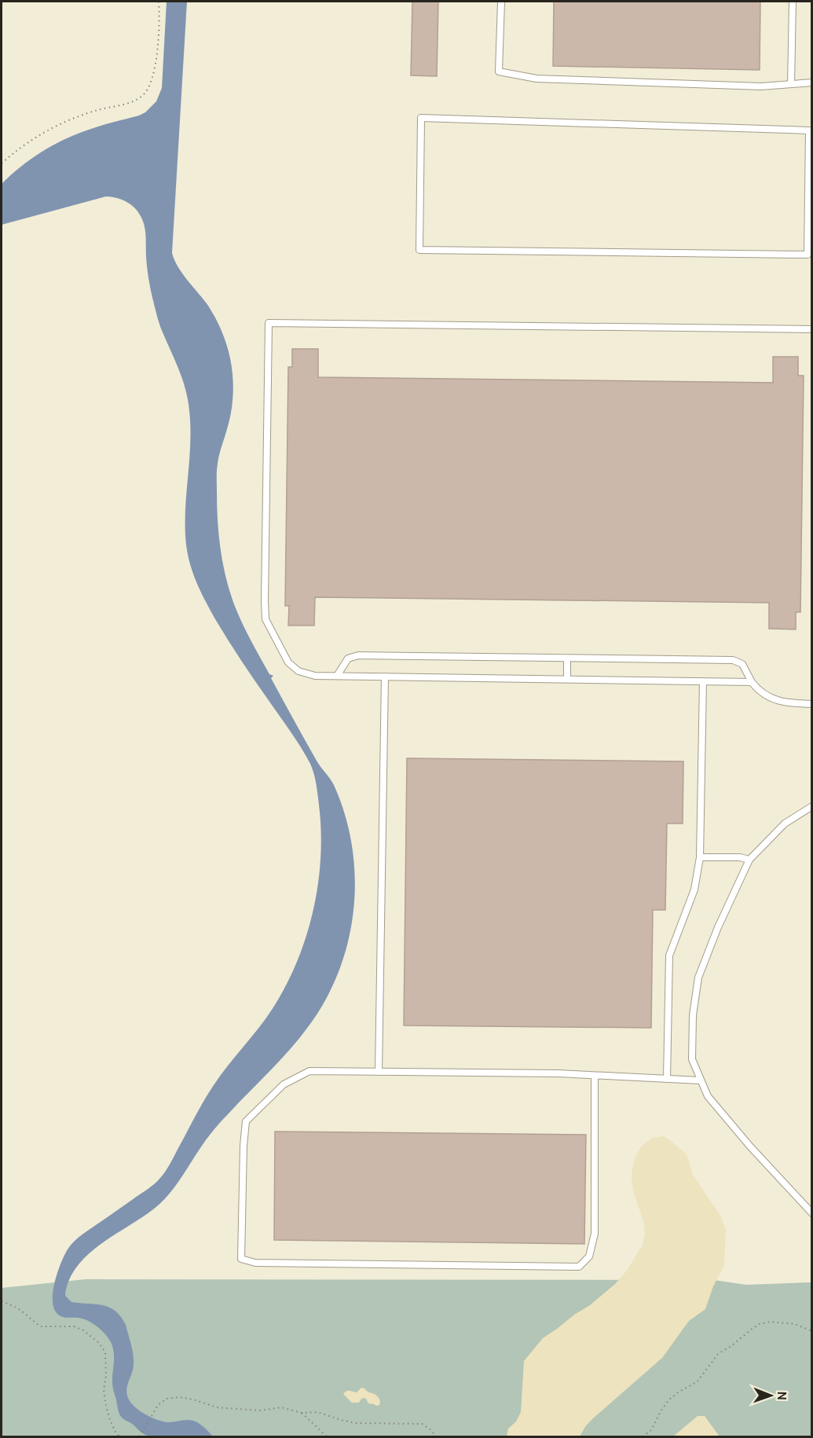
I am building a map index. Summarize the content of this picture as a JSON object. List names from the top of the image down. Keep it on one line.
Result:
{"north":"right"}
